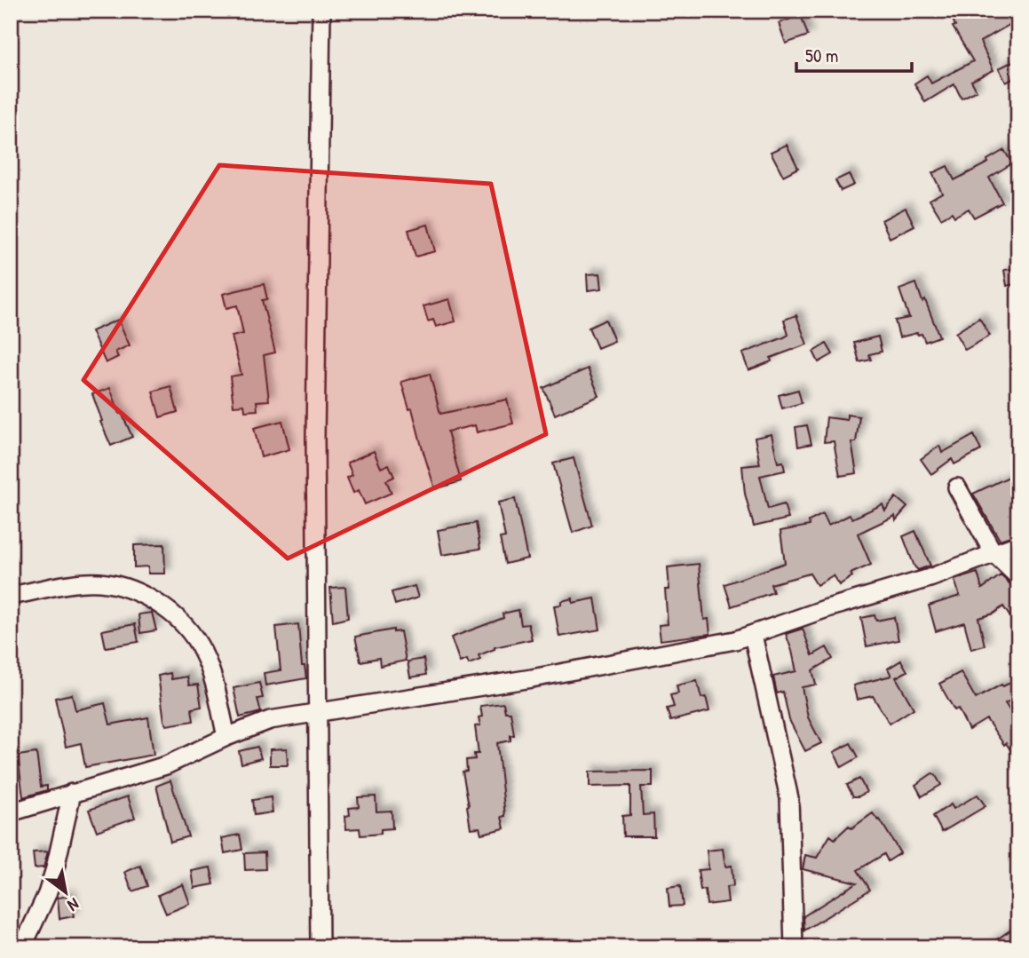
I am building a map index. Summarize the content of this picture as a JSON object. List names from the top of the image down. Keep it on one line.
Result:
{"scale_bar":"50 m","north":"bottom right"}
